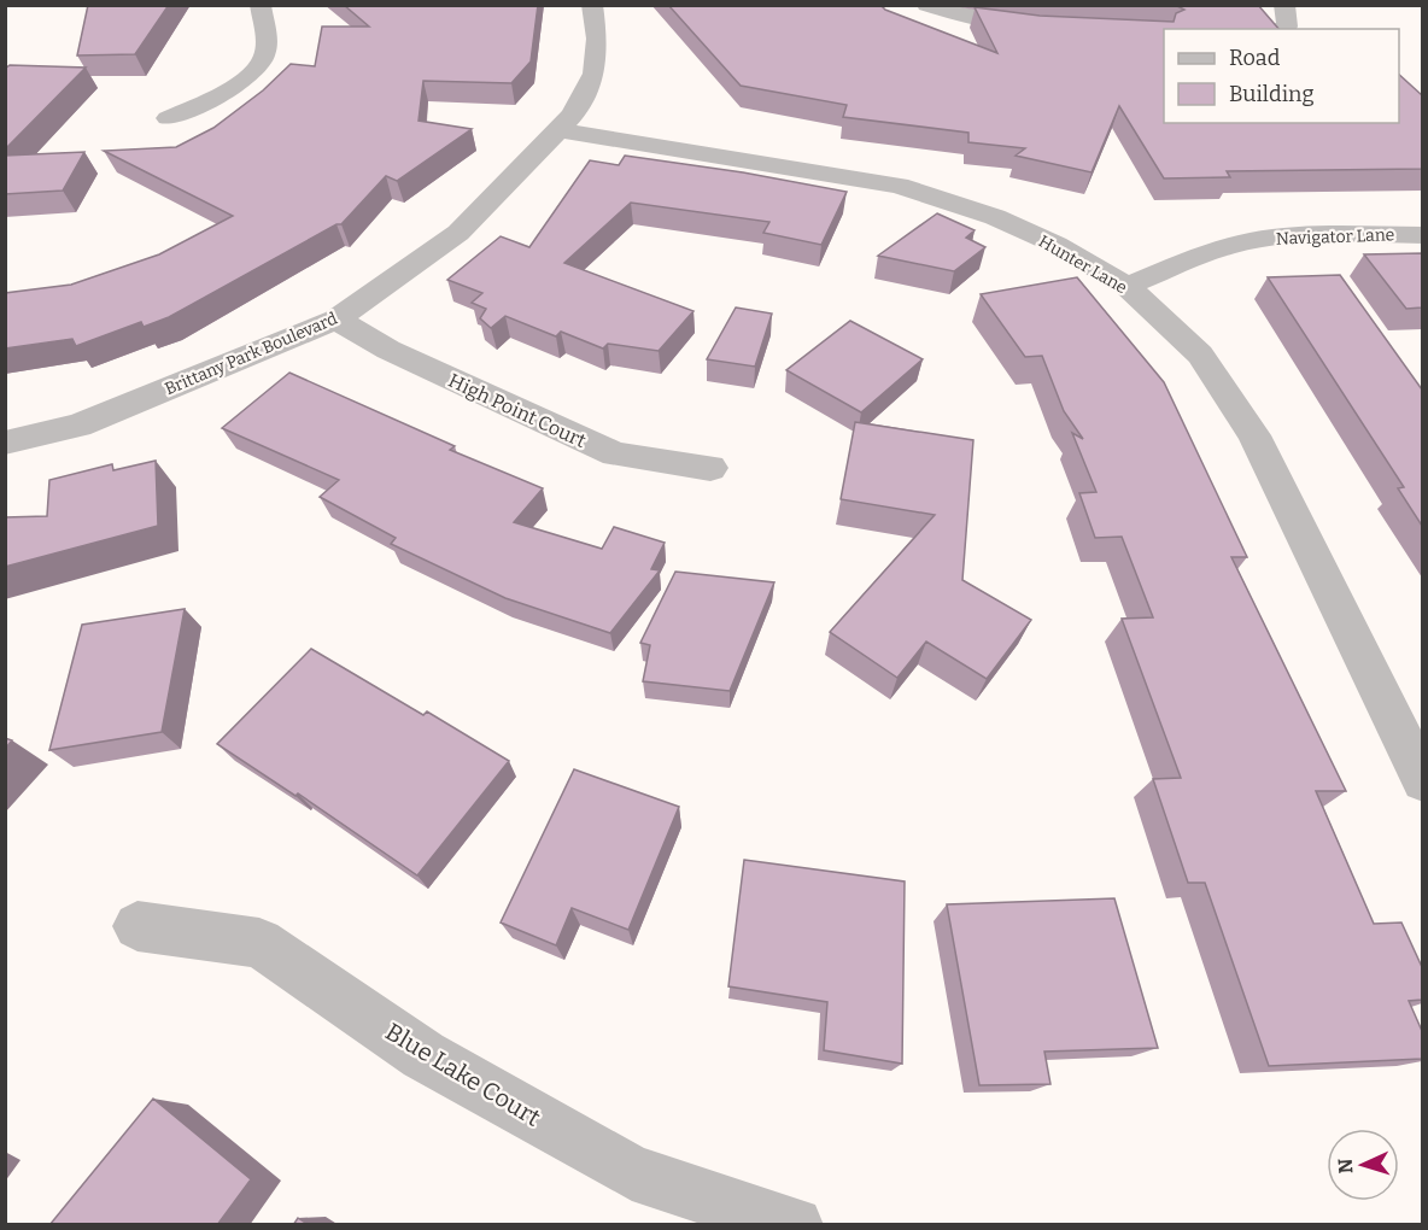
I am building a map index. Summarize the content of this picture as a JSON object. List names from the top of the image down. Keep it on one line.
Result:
{"streets":{"street":["Navigator Lane","Hunter Lane","Brittany Park Boulevard","High Point Court","Blue Lake Court"]},"crossings":[["Navigator Lane","Hunter Lane"],["Hunter Lane","Brittany Park Boulevard"],["Brittany Park Boulevard","High Point Court"]],"legend":["Road","Building"],"north":"left"}
